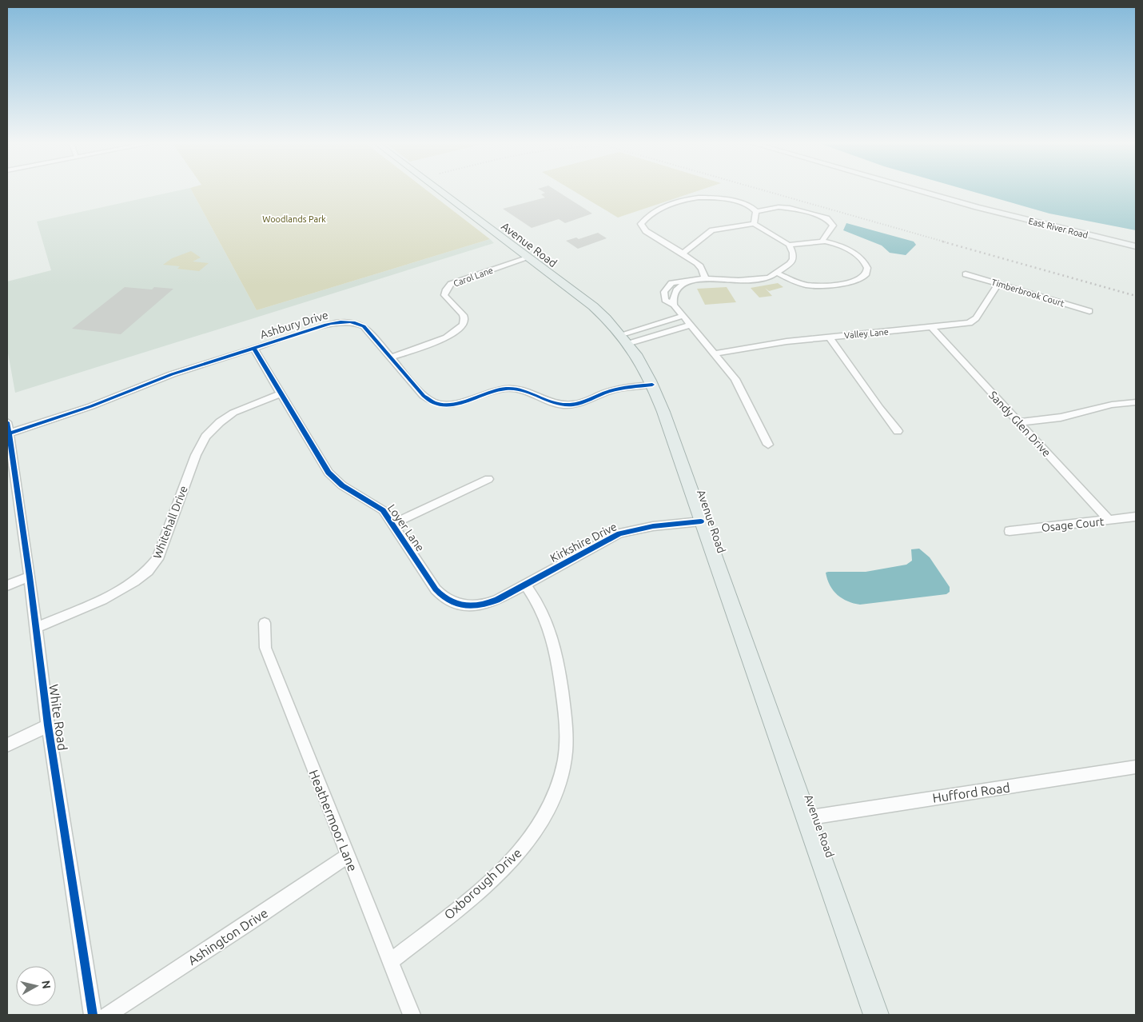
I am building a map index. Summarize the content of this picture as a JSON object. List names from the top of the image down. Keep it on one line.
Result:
{"streets":{"main road":["East River Road","Avenue Road"],"street":["Carol Lane","Timberbrook Court","Ashbury Drive","Valley Lane","Sandy Glen Drive","Whitehall Drive","Osage Court","Loyer Lane","Kirkshire Drive","White Road","Hufford Road","Heathermoor Lane","Oxborough Drive","Ashington Drive"]},"crossings":[["Avenue Road","Carol Lane"],["Avenue Road","Ashbury Drive"],["Avenue Road","Kirkshire Drive"],["Avenue Road","Hufford Road"],["Carol Lane","Ashbury Drive"],["Timberbrook Court","Valley Lane"],["Ashbury Drive","Loyer Lane"],["Ashbury Drive","White Road"],["Valley Lane","Sandy Glen Drive"],["Sandy Glen Drive","Osage Court"],["Whitehall Drive","Loyer Lane"],["Whitehall Drive","White Road"],["Loyer Lane","Kirkshire Drive"],["Loyer Lane","Oxborough Drive"],["Kirkshire Drive","Oxborough Drive"],["Heathermoor Lane","Oxborough Drive"],["Heathermoor Lane","Ashington Drive"]],"parks":["Woodlands Park"],"north":"right"}
